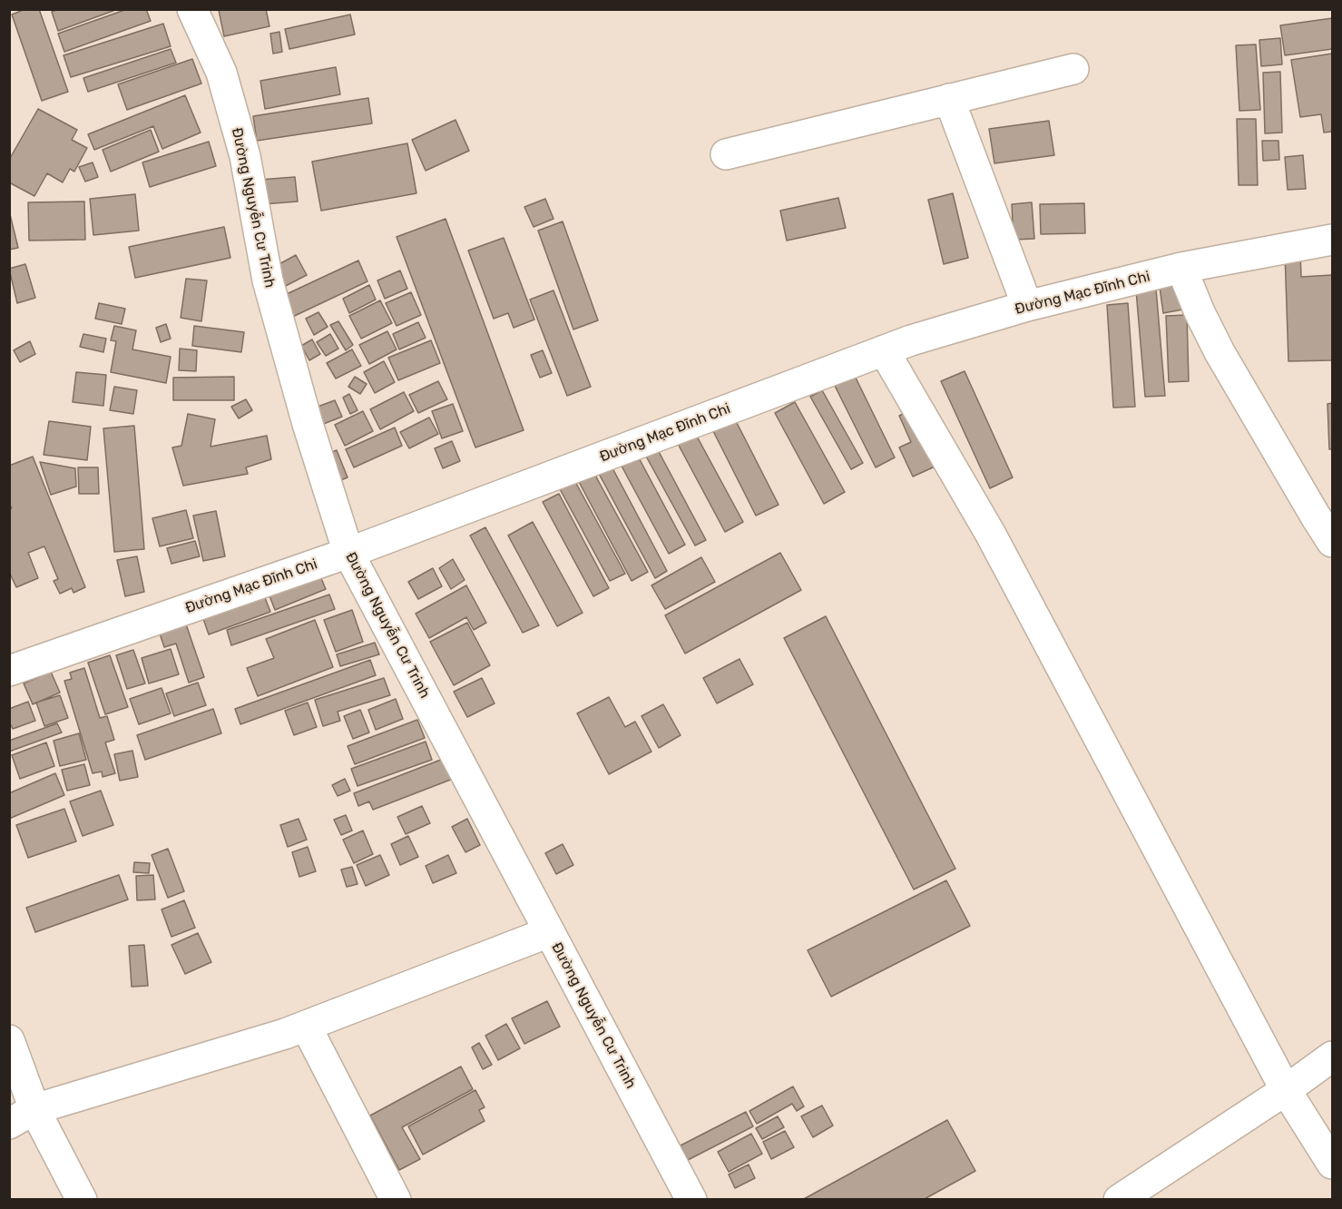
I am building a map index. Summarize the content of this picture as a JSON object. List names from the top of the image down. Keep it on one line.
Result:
{"streets":{"street":["Đường Nguyễn Cư Trinh","Đường Mạc Đĩnh Chi"]},"crossings":[["Đường Nguyễn Cư Trinh","Đường Mạc Đĩnh Chi"]]}
